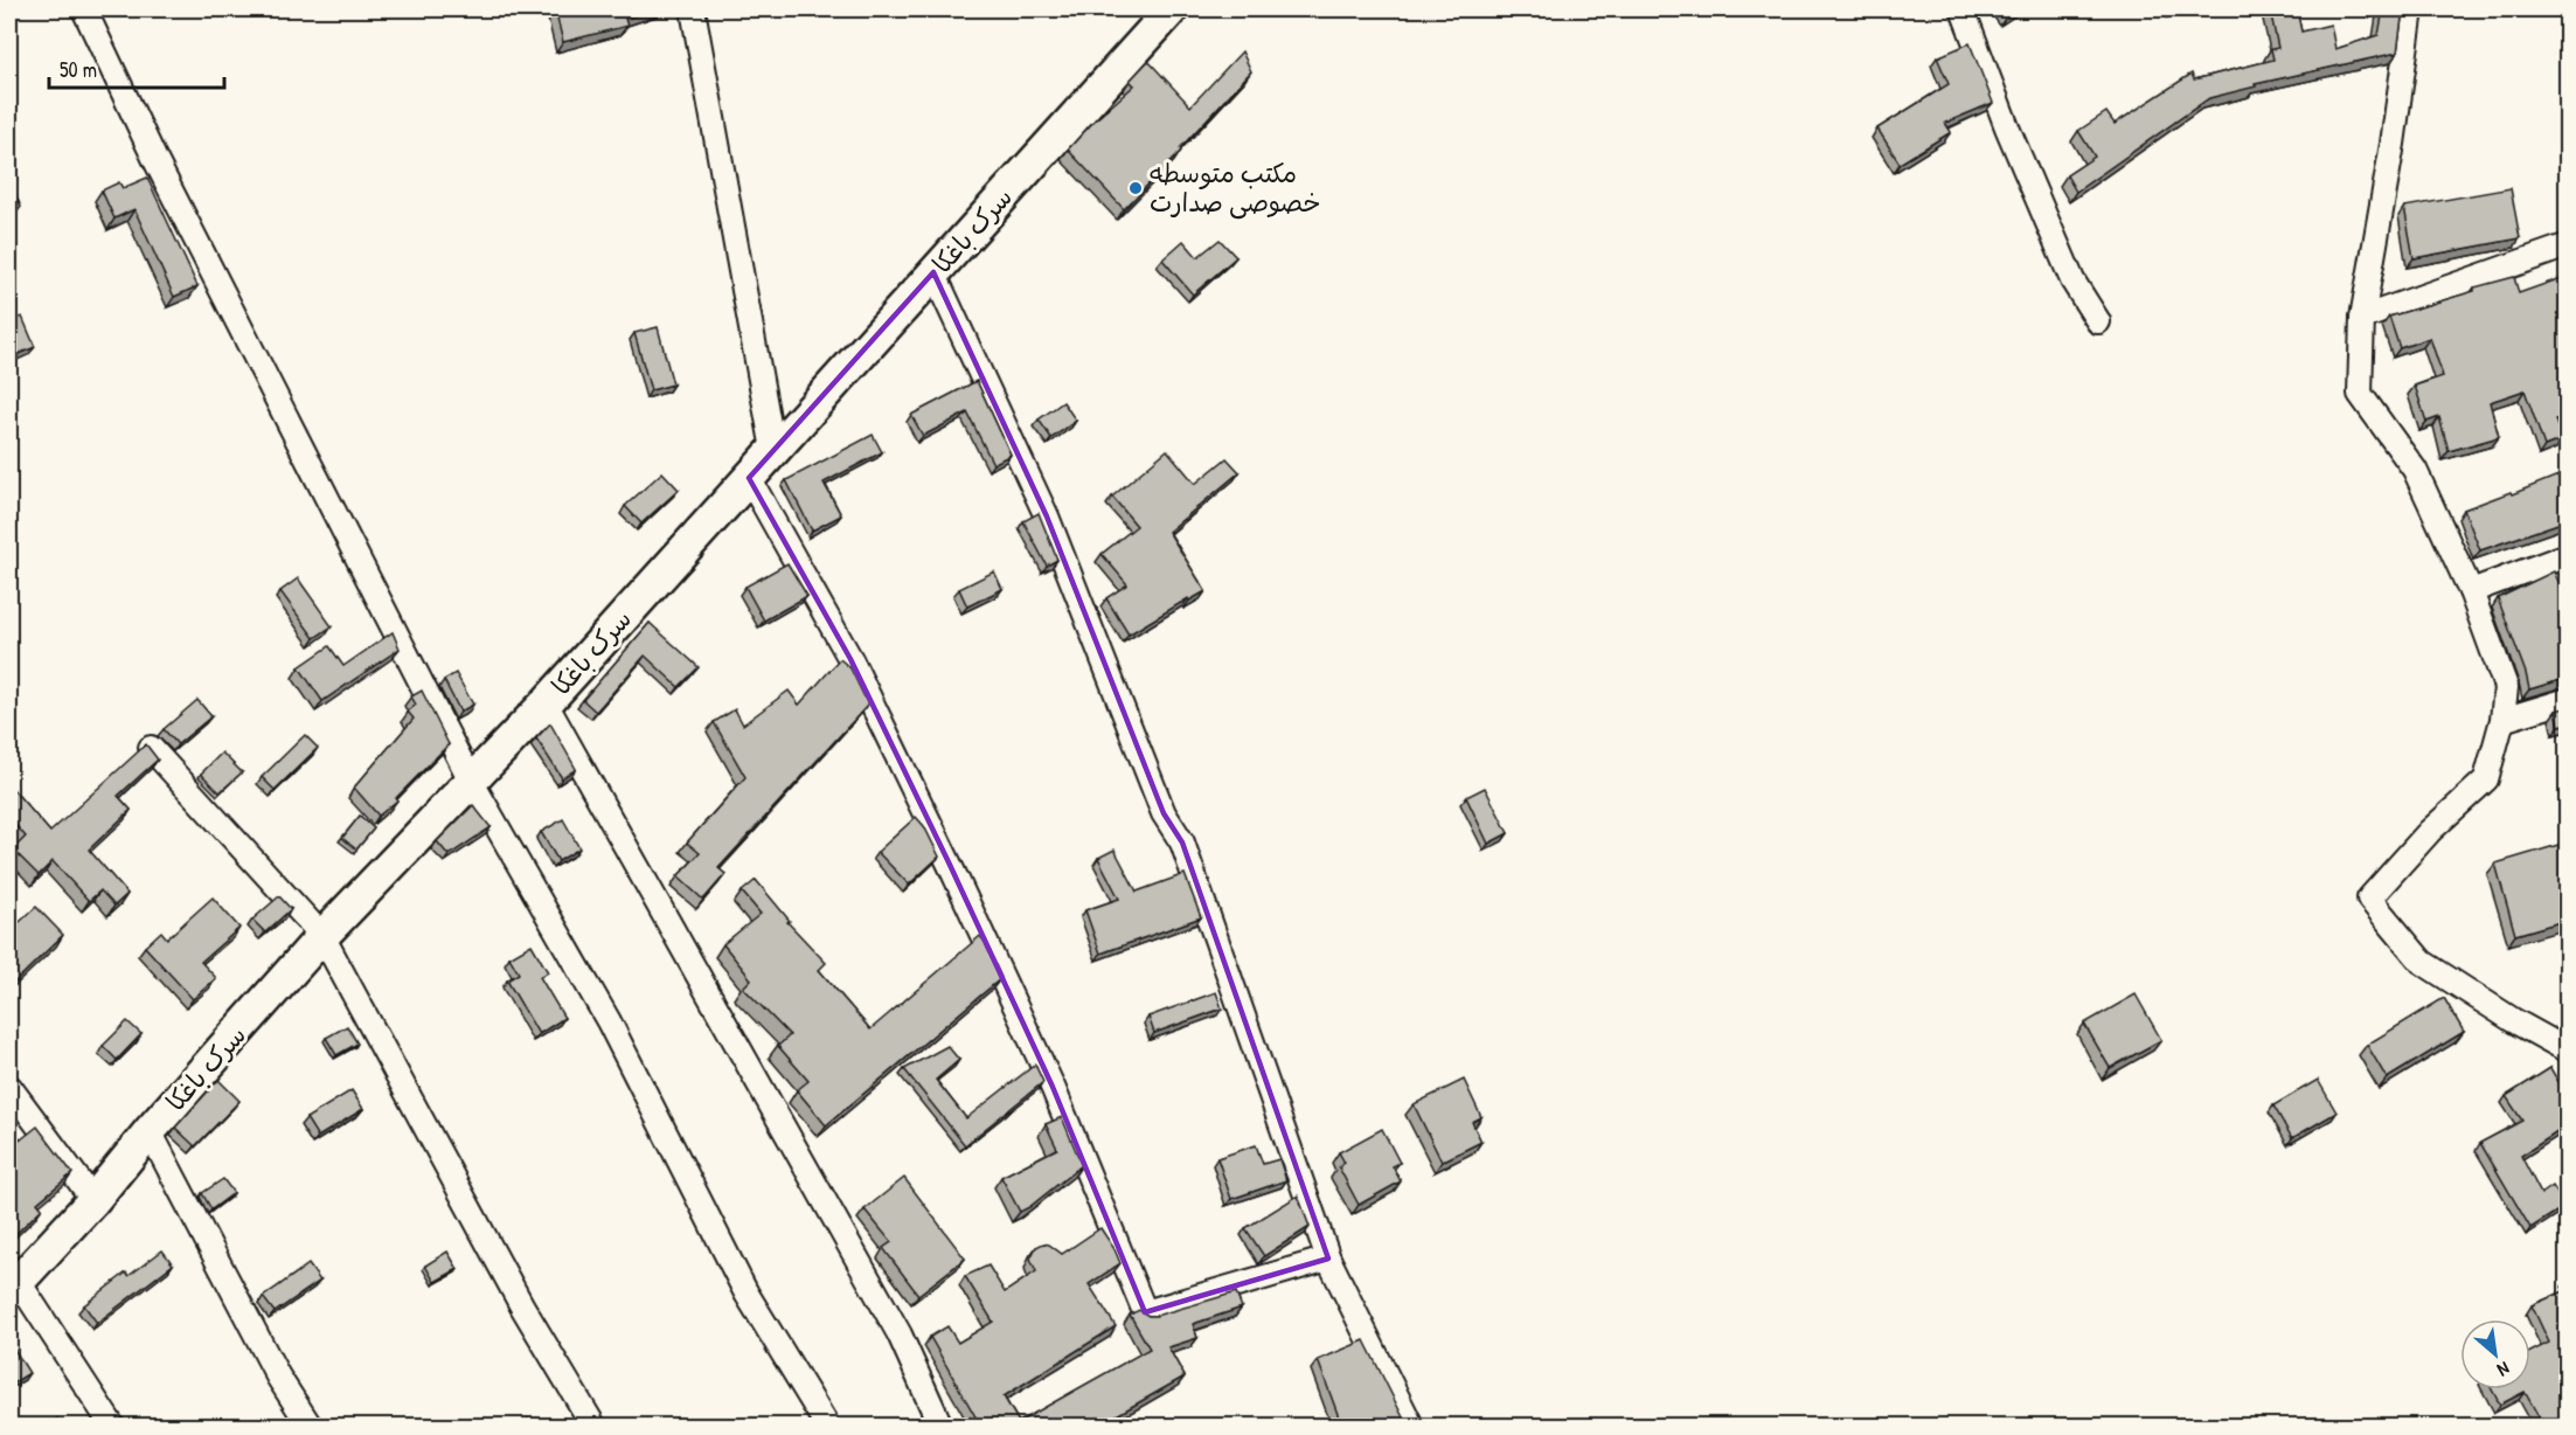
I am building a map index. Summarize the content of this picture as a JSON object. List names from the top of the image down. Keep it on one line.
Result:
{"streets":{"street":["سرک باغکا"]},"places":["مکتب متوسطه خصوصی صدارت"],"scale_bar":"50 m","north":"bottom right"}
